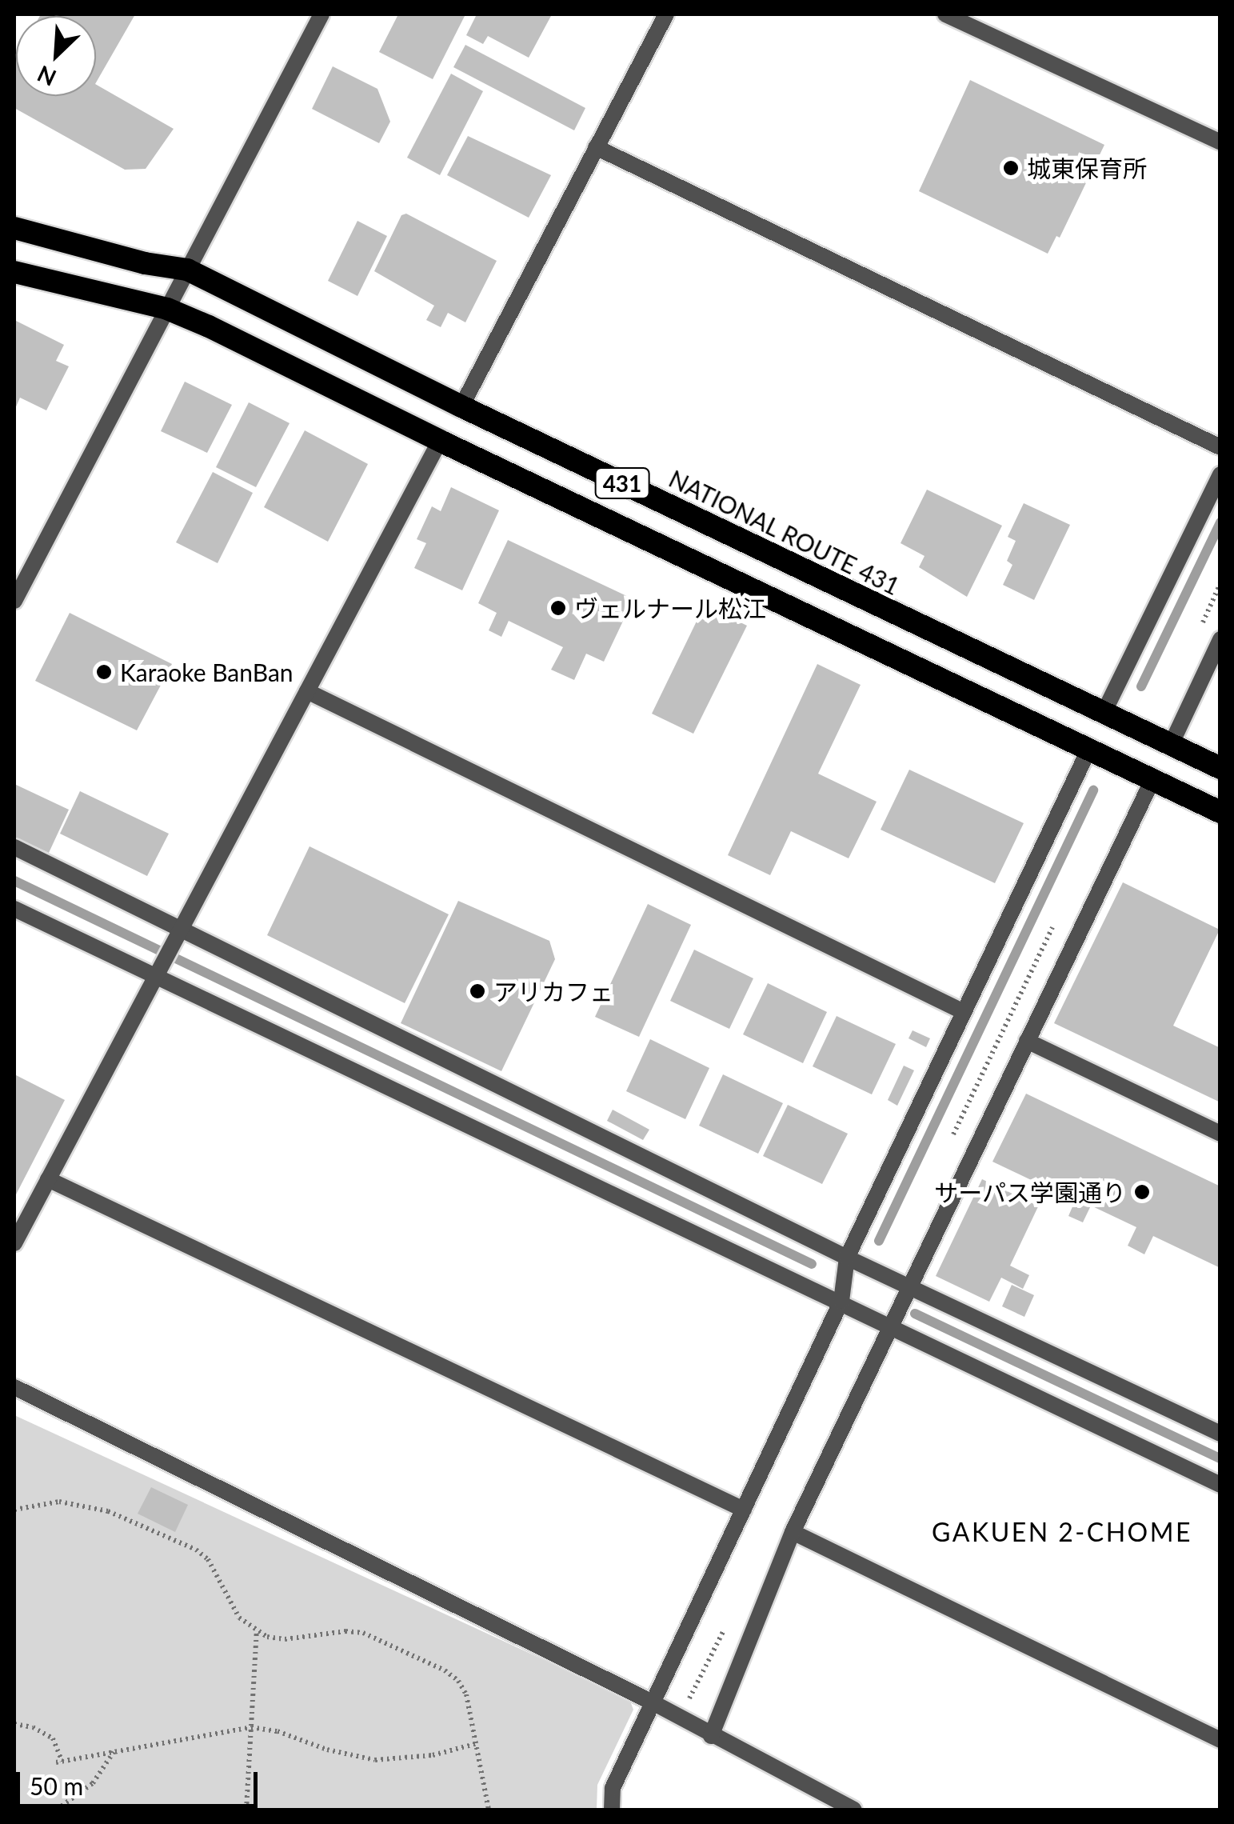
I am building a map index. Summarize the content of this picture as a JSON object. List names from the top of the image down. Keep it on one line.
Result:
{"streets":{"highway":["431","NATIONAL ROUTE 431"]},"districts":["GAKUEN 2-CHOME"],"places":["城東保育所","ヴェルナール松江","Karaoke BanBan","アリカフェ","サーパス学園通り"],"scale_bar":"50 m","north":"bottom left"}
